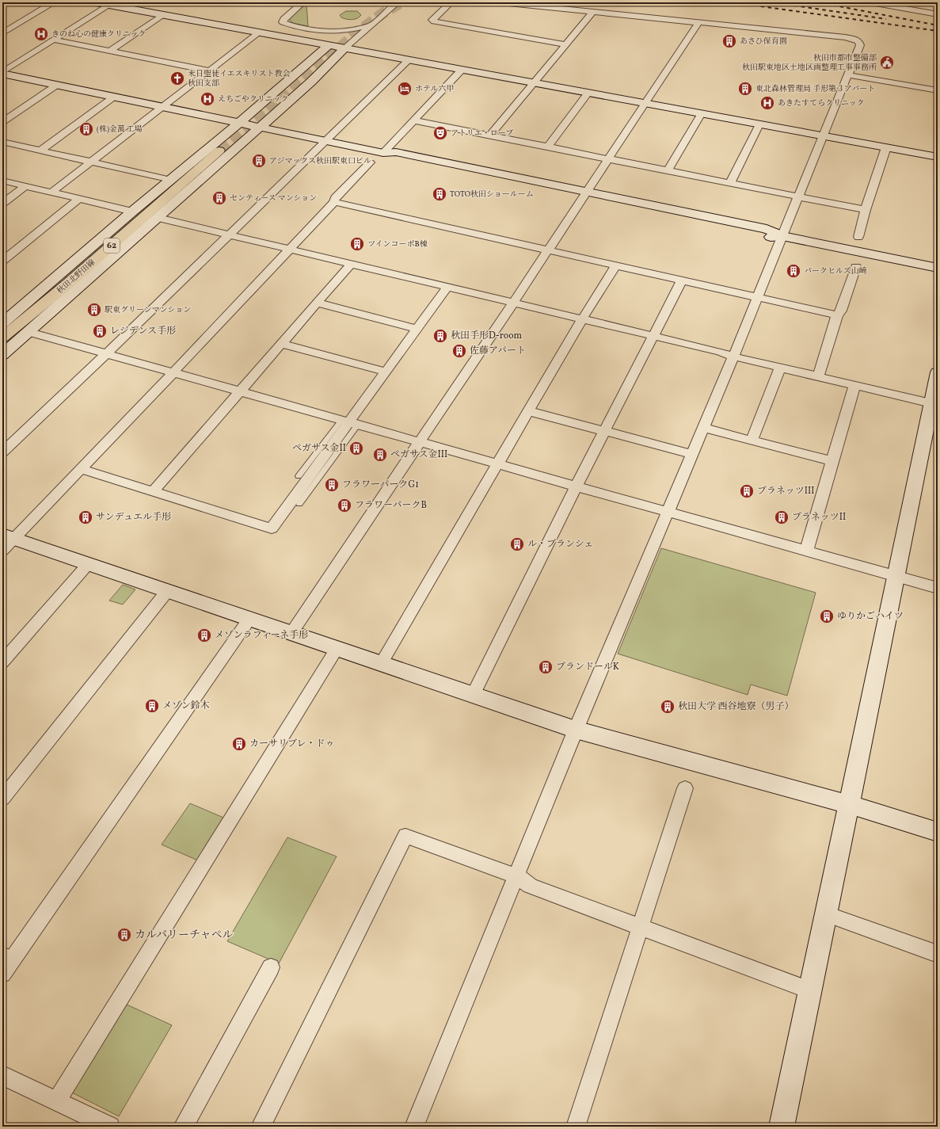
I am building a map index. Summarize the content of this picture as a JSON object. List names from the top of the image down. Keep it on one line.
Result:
{"streets":{"highway":["62","秋田北野田線"]},"places":{"hospital":["きのね心の健康クリニック","えちごやクリニック","あきたすてらクリニック"],"building":["あさひ保育園","東北森林管理局 手形第３アパート","(株)金萬 工場","アジマックス秋田駅東口ビル","TOTO秋田ショールーム","センティース マンション","ツインコーポB棟","パークヒルズ山崎","駅東グリーンマンション","レジデンス手形","秋田手形D-room","佐藤アパート","ペガサス金II","ペガサス金III","フラワーパークG1","プラネッツIII","フラワーパークB","サンデュエル手形","プラネッツII","ル・ブランシェ","ゆりかごハイツ","メゾンラフィーネ手形","プランドールK","メゾン鈴木","秋田大学 西谷地寮（男子）","カーサリブレ・ドゥ","カルバリーチャペル"],"public building":["秋田市都市整備部 秋田駅東地区土地区画整理工事事務所"],"church":["末日聖徒イエスキリスト教会 秋田支部"],"hotel":["ホテル六甲"],"theatre":["アトリエ・ローブ"]}}
